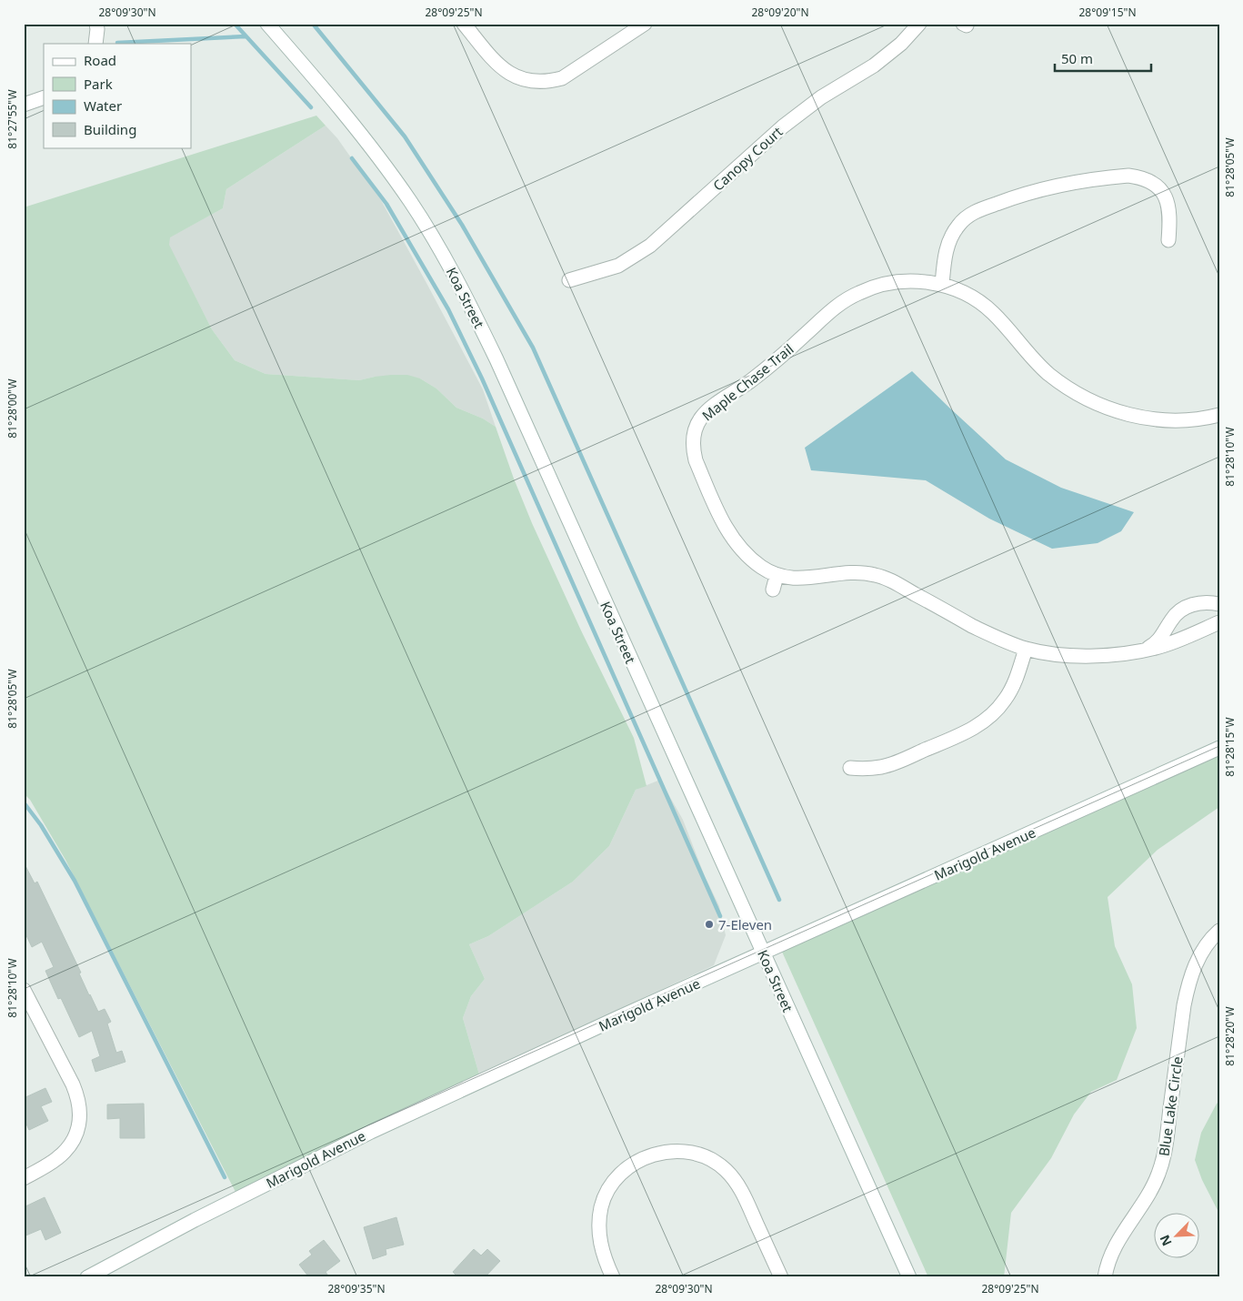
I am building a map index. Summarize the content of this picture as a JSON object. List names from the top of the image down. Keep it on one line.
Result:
{"streets":{"street":["Canopy Court","Koa Street","Maple Chase Trail","Marigold Avenue","Blue Lake Circle"]},"crossings":[["Koa Street","Marigold Avenue"]],"places":["7-Eleven"],"legend":["Road","Park","Water","Building"],"scale_bar":"50 m","north":"bottom left","coordinates":["28°09'30\"N","28°09'25\"N","28°09'20\"N","28°09'15\"N","81°27'55\"W","81°28'05\"W","81°28'00\"W","81°28'10\"W","81°28'15\"W","81°28'20\"W","28°09'35\"N"]}
